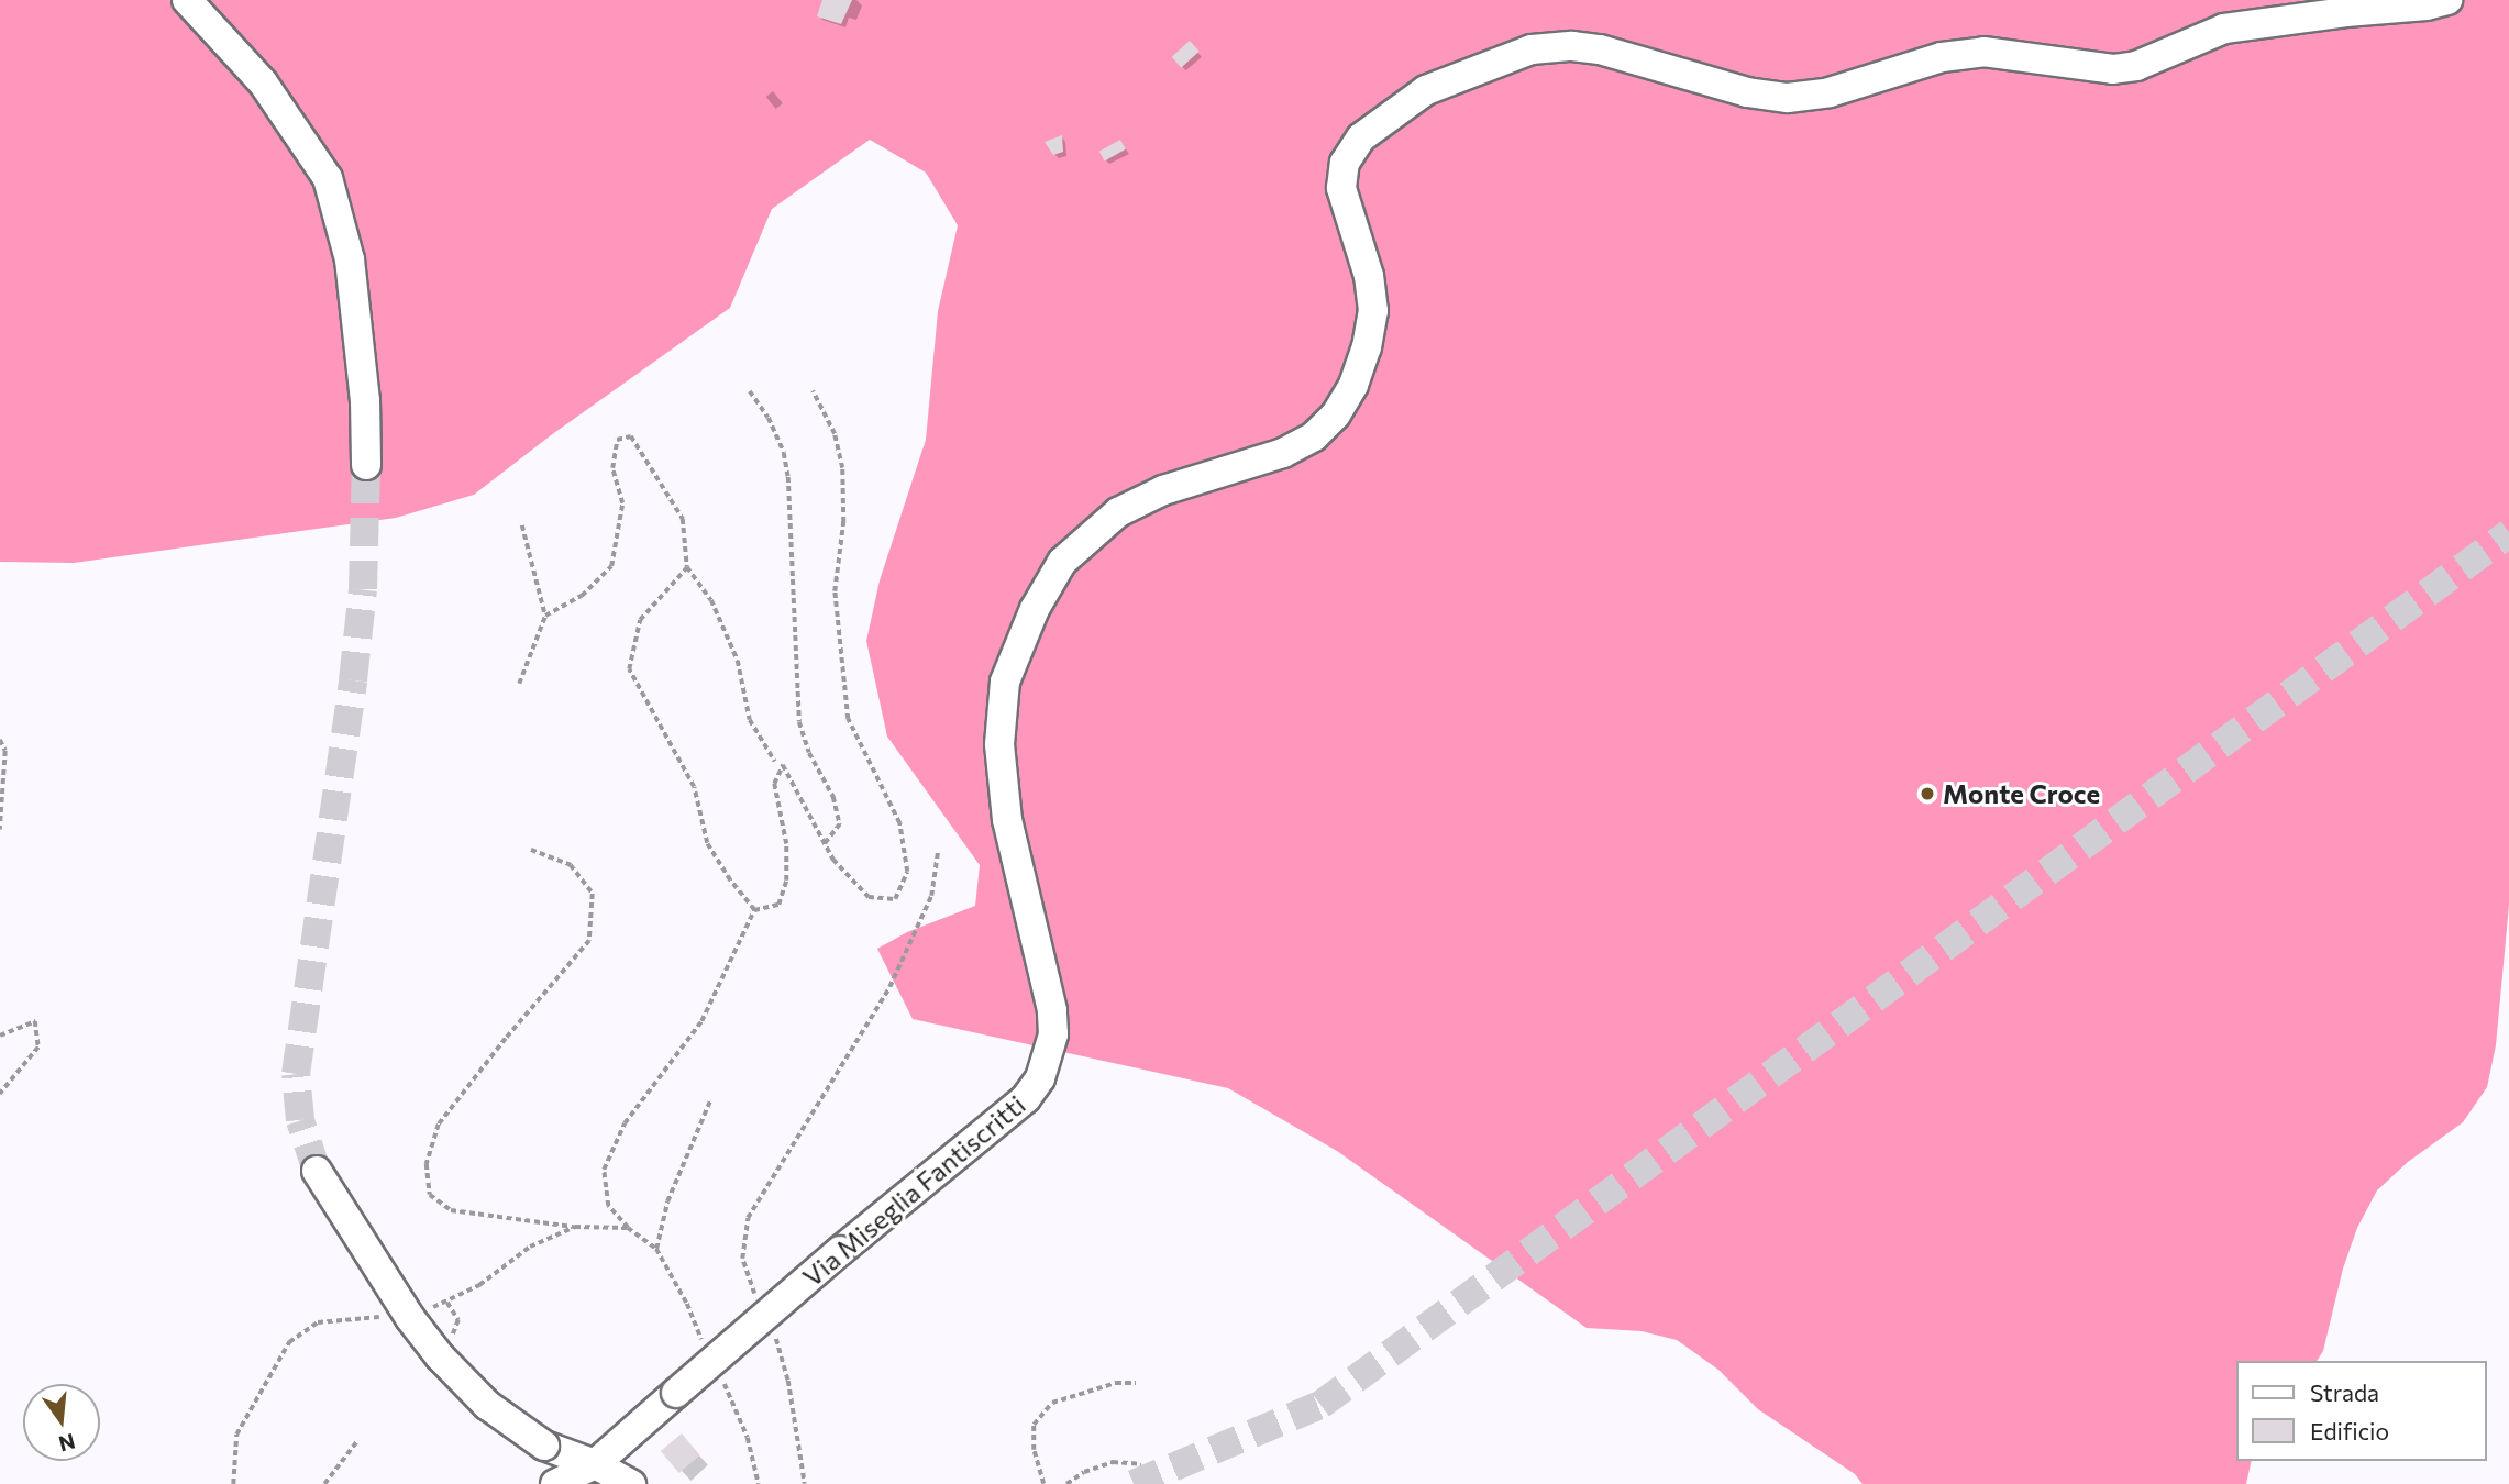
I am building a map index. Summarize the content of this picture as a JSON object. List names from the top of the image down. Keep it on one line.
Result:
{"streets":{"street":["Via Miseglia Fantiscritti"]},"places":["Monte Croce"],"legend":["Strada","Edificio"],"north":"bottom"}
